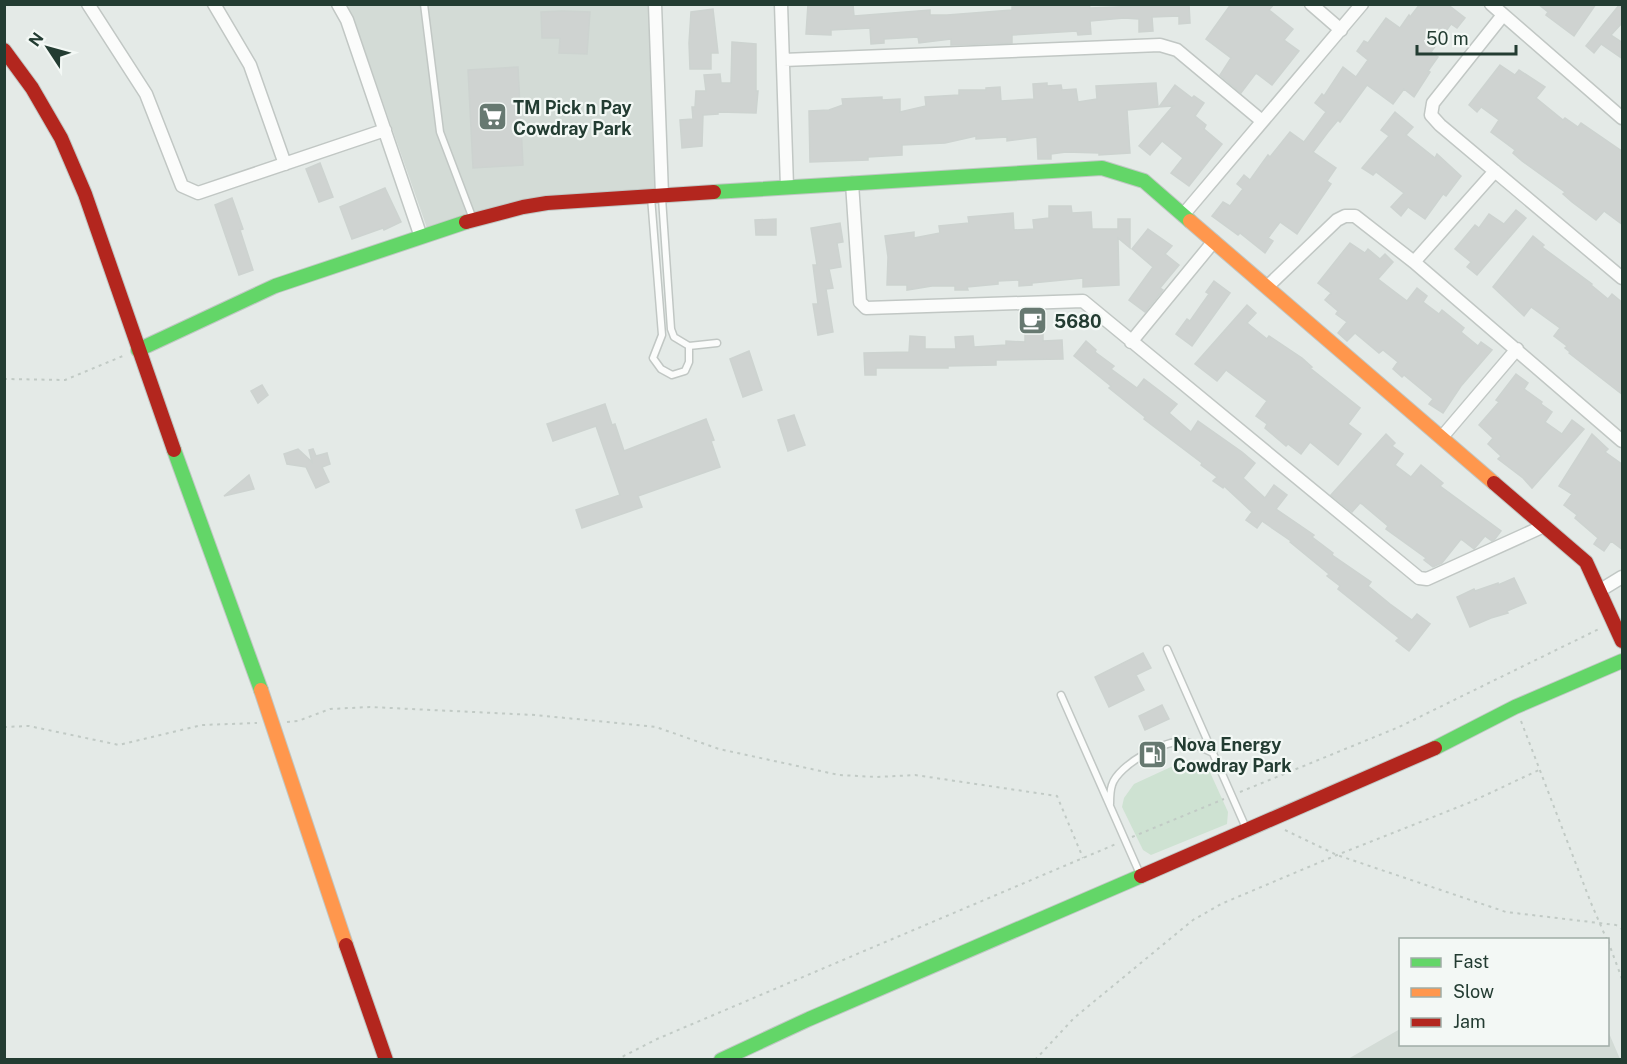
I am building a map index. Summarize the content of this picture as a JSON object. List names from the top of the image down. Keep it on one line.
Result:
{"places":{"supermarket":["TM Pick n Pay Cowdray Park"],"cafe":["5680"],"fuel station":["Nova Energy Cowdray Park"]},"legend":["Fast","Slow","Jam"],"scale_bar":"50 m","north":"top left"}
